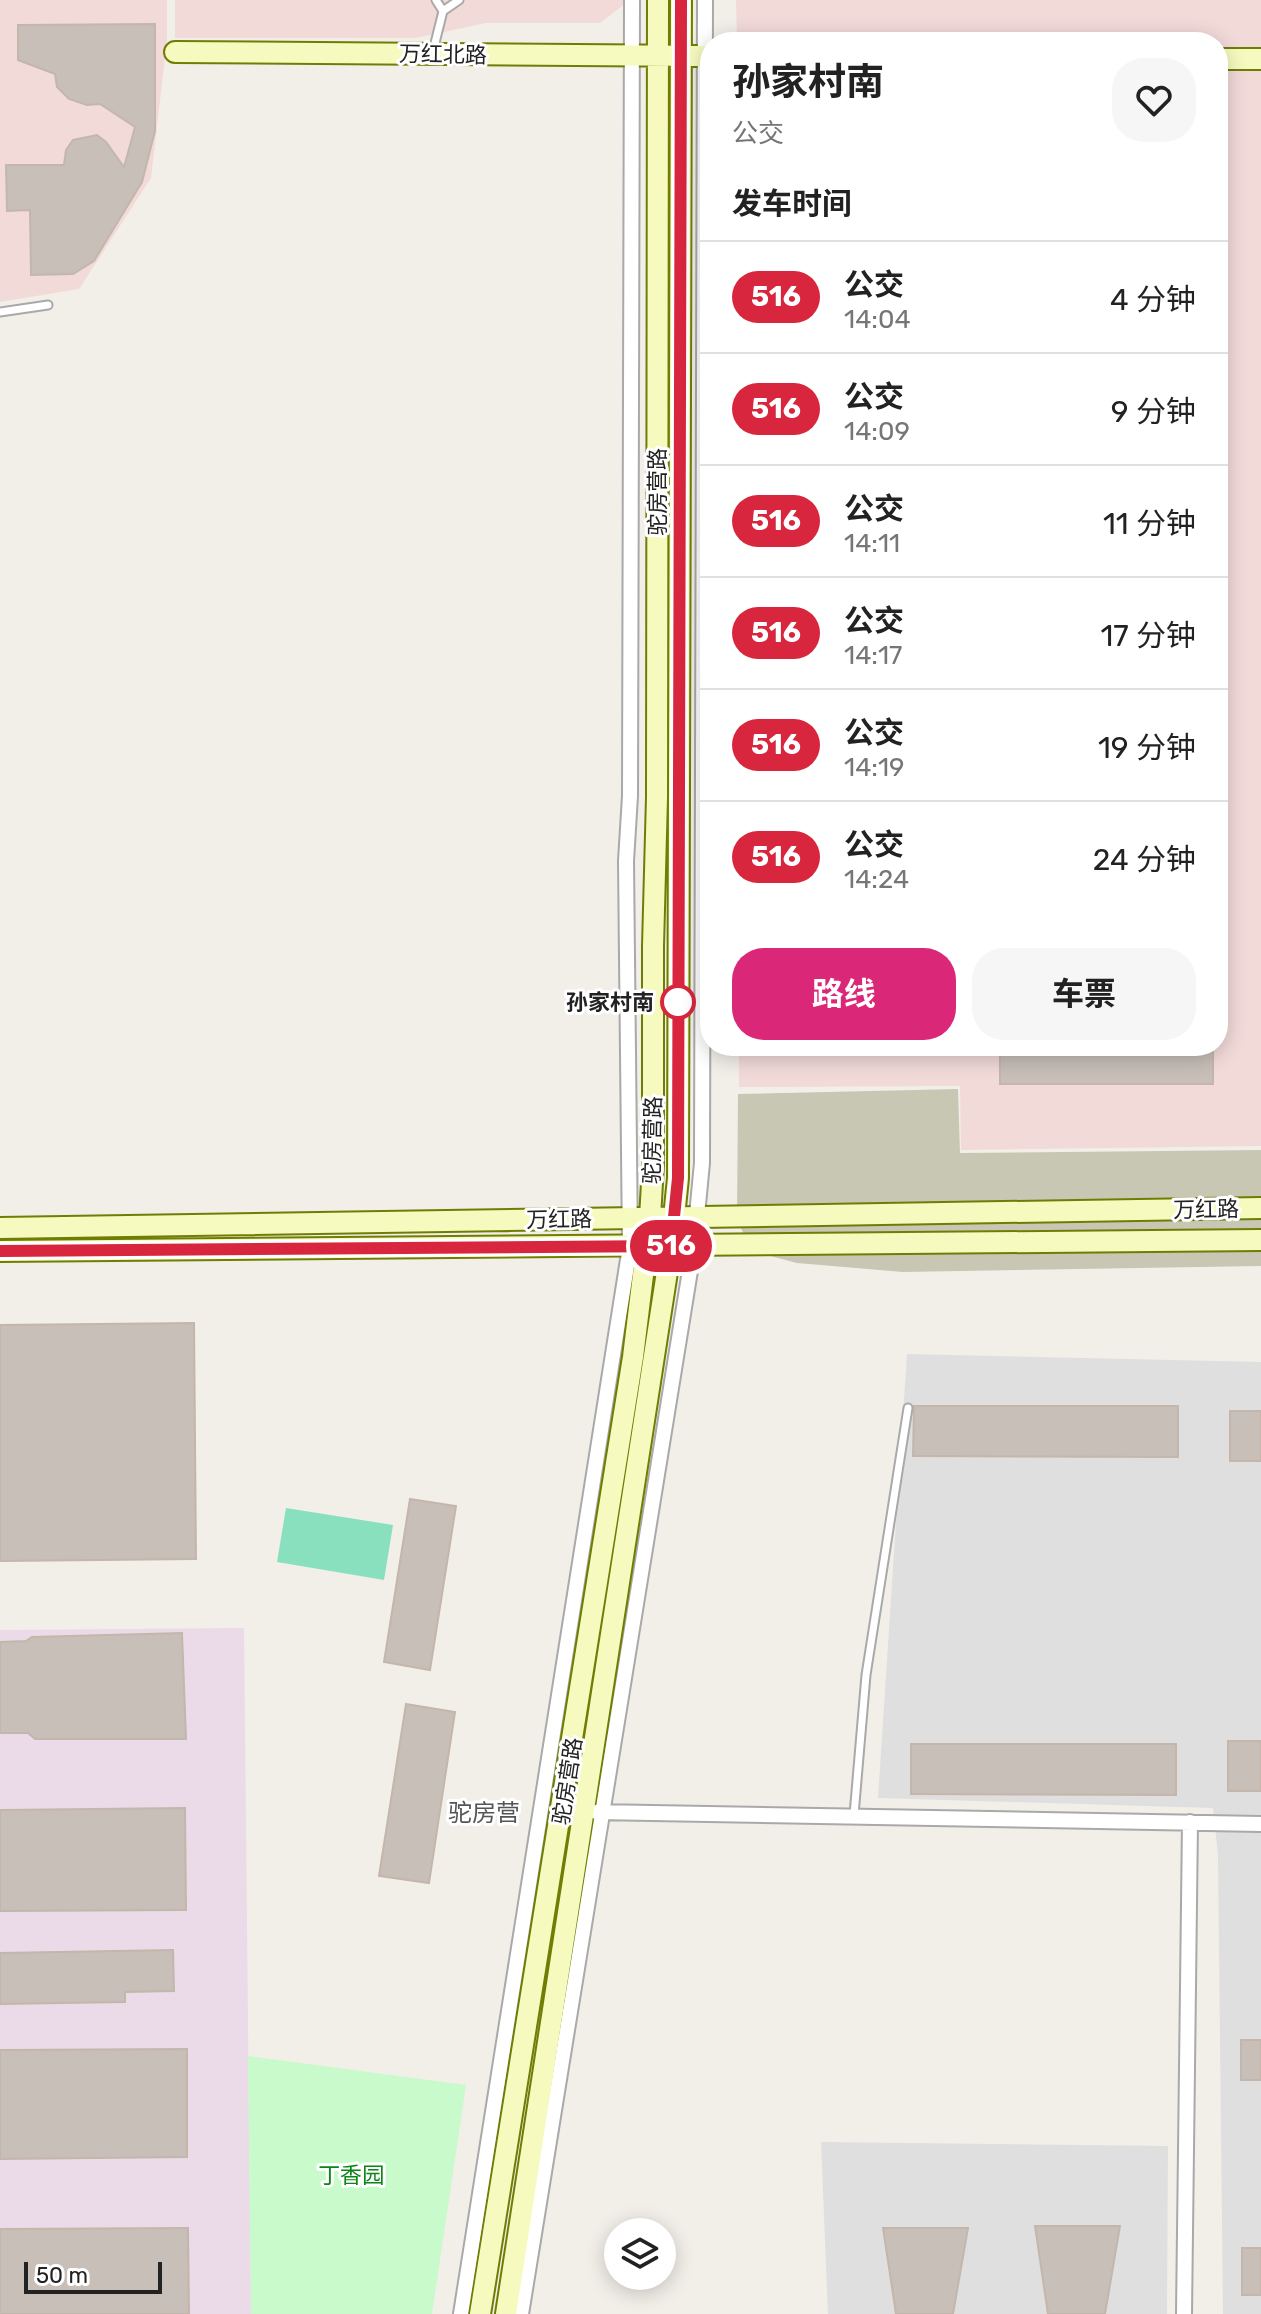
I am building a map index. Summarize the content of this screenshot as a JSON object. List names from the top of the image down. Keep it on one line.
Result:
{"streets":{"street":["万红北路","驼房营路","万红路"]},"crossings":[["万红北路","驼房营路"],["驼房营路","万红路"]],"districts":["驼房营"],"parks":["丁香园"],"places":["孙家村南"],"lines":["bus line 516"],"scale_bar":"50 m","page":{"on_map":"516","heading":[["孙家村南","公交"],"发车时间"],"list":[{"mark":"516","name":"公交","note":"14:04","value":"4 分钟"},{"mark":"516","name":"公交","note":"14:09","value":"9 分钟"},{"mark":"516","name":"公交","note":"14:11","value":"11 分钟"},{"mark":"516","name":"公交","note":"14:17","value":"17 分钟"},{"mark":"516","name":"公交","note":"14:19","value":"19 分钟"},{"mark":"516","name":"公交","note":"14:24","value":"24 分钟"}],"buttons":["路线","车票"],"scale":"50 m"}}
